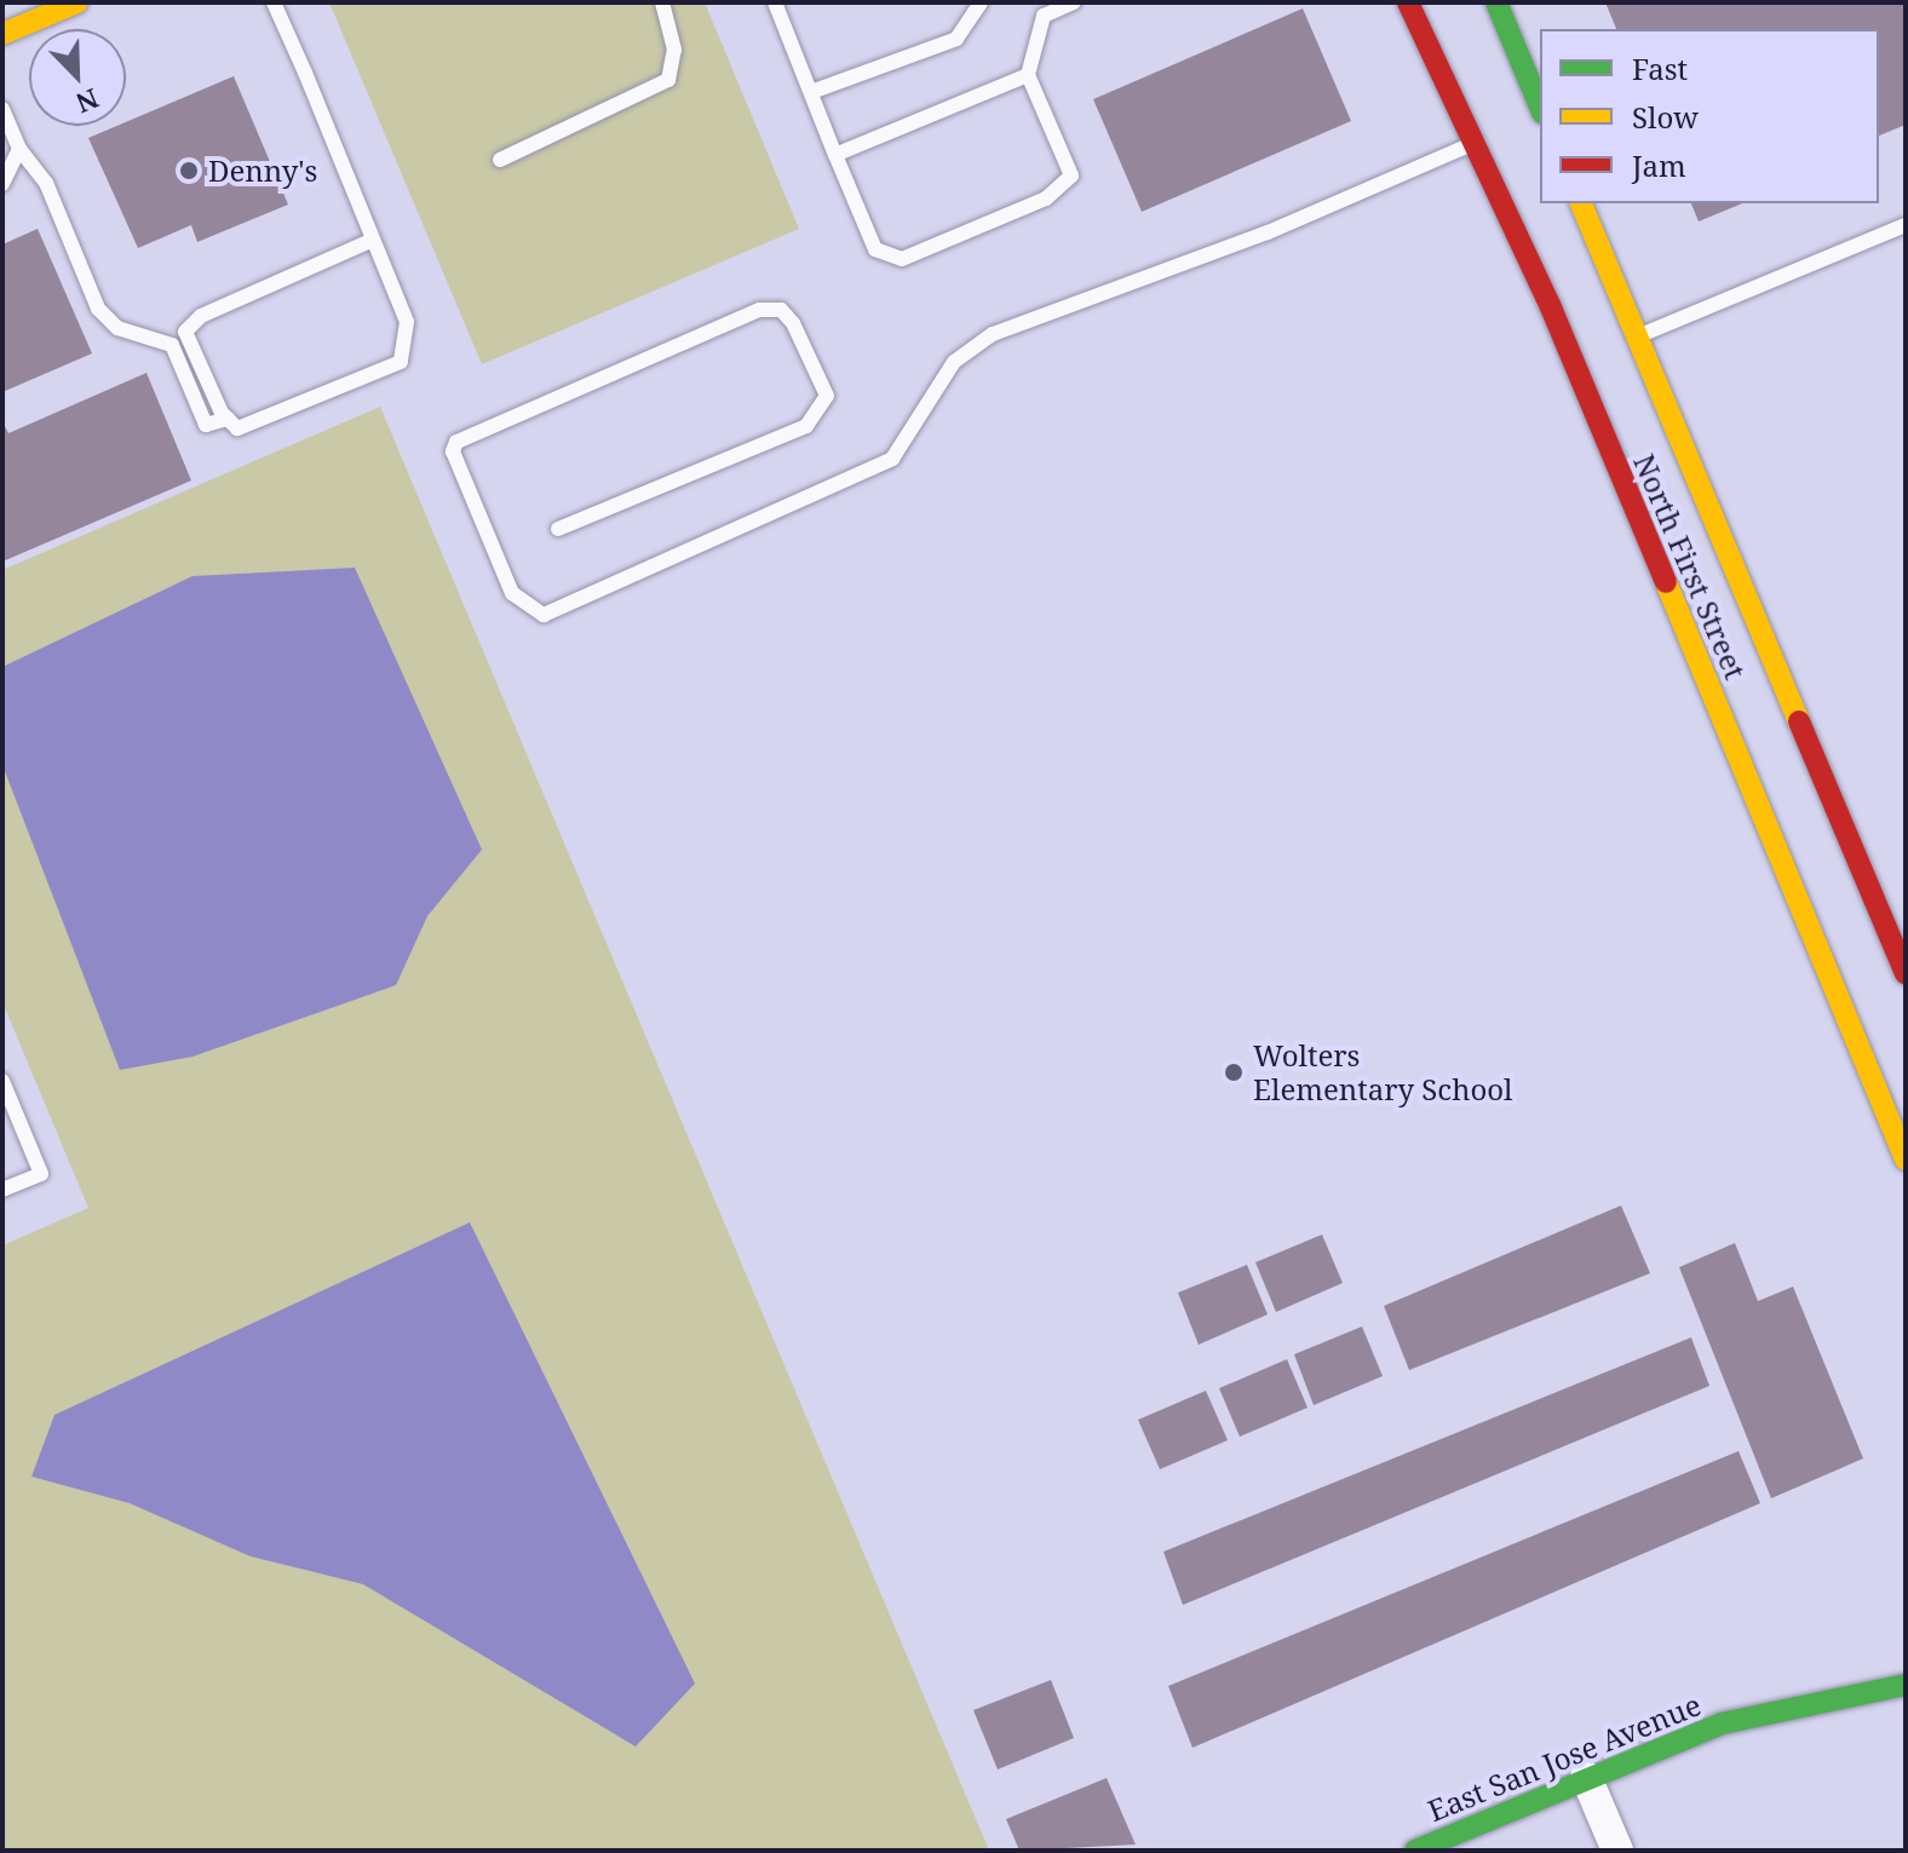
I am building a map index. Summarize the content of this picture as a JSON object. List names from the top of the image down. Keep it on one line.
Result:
{"streets":{"main road":["North First Street","East San Jose Avenue"]},"places":["Denny's","Wolters Elementary School"],"legend":["Fast","Slow","Jam"],"north":"bottom right"}
